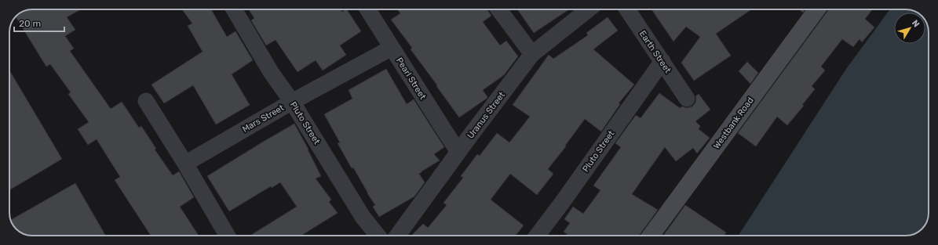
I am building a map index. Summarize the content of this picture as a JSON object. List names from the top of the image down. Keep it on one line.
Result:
{"streets":{"street":["Earth Street","Pearl Street","Uranus Street","Mars Street","Pluto Street","Westbank Road"]},"crossings":[["Earth Street","Pluto Street"],["Pearl Street","Uranus Street"],["Pearl Street","Mars Street"],["Mars Street","Pluto Street"]],"scale_bar":"20 m","north":"top right"}
